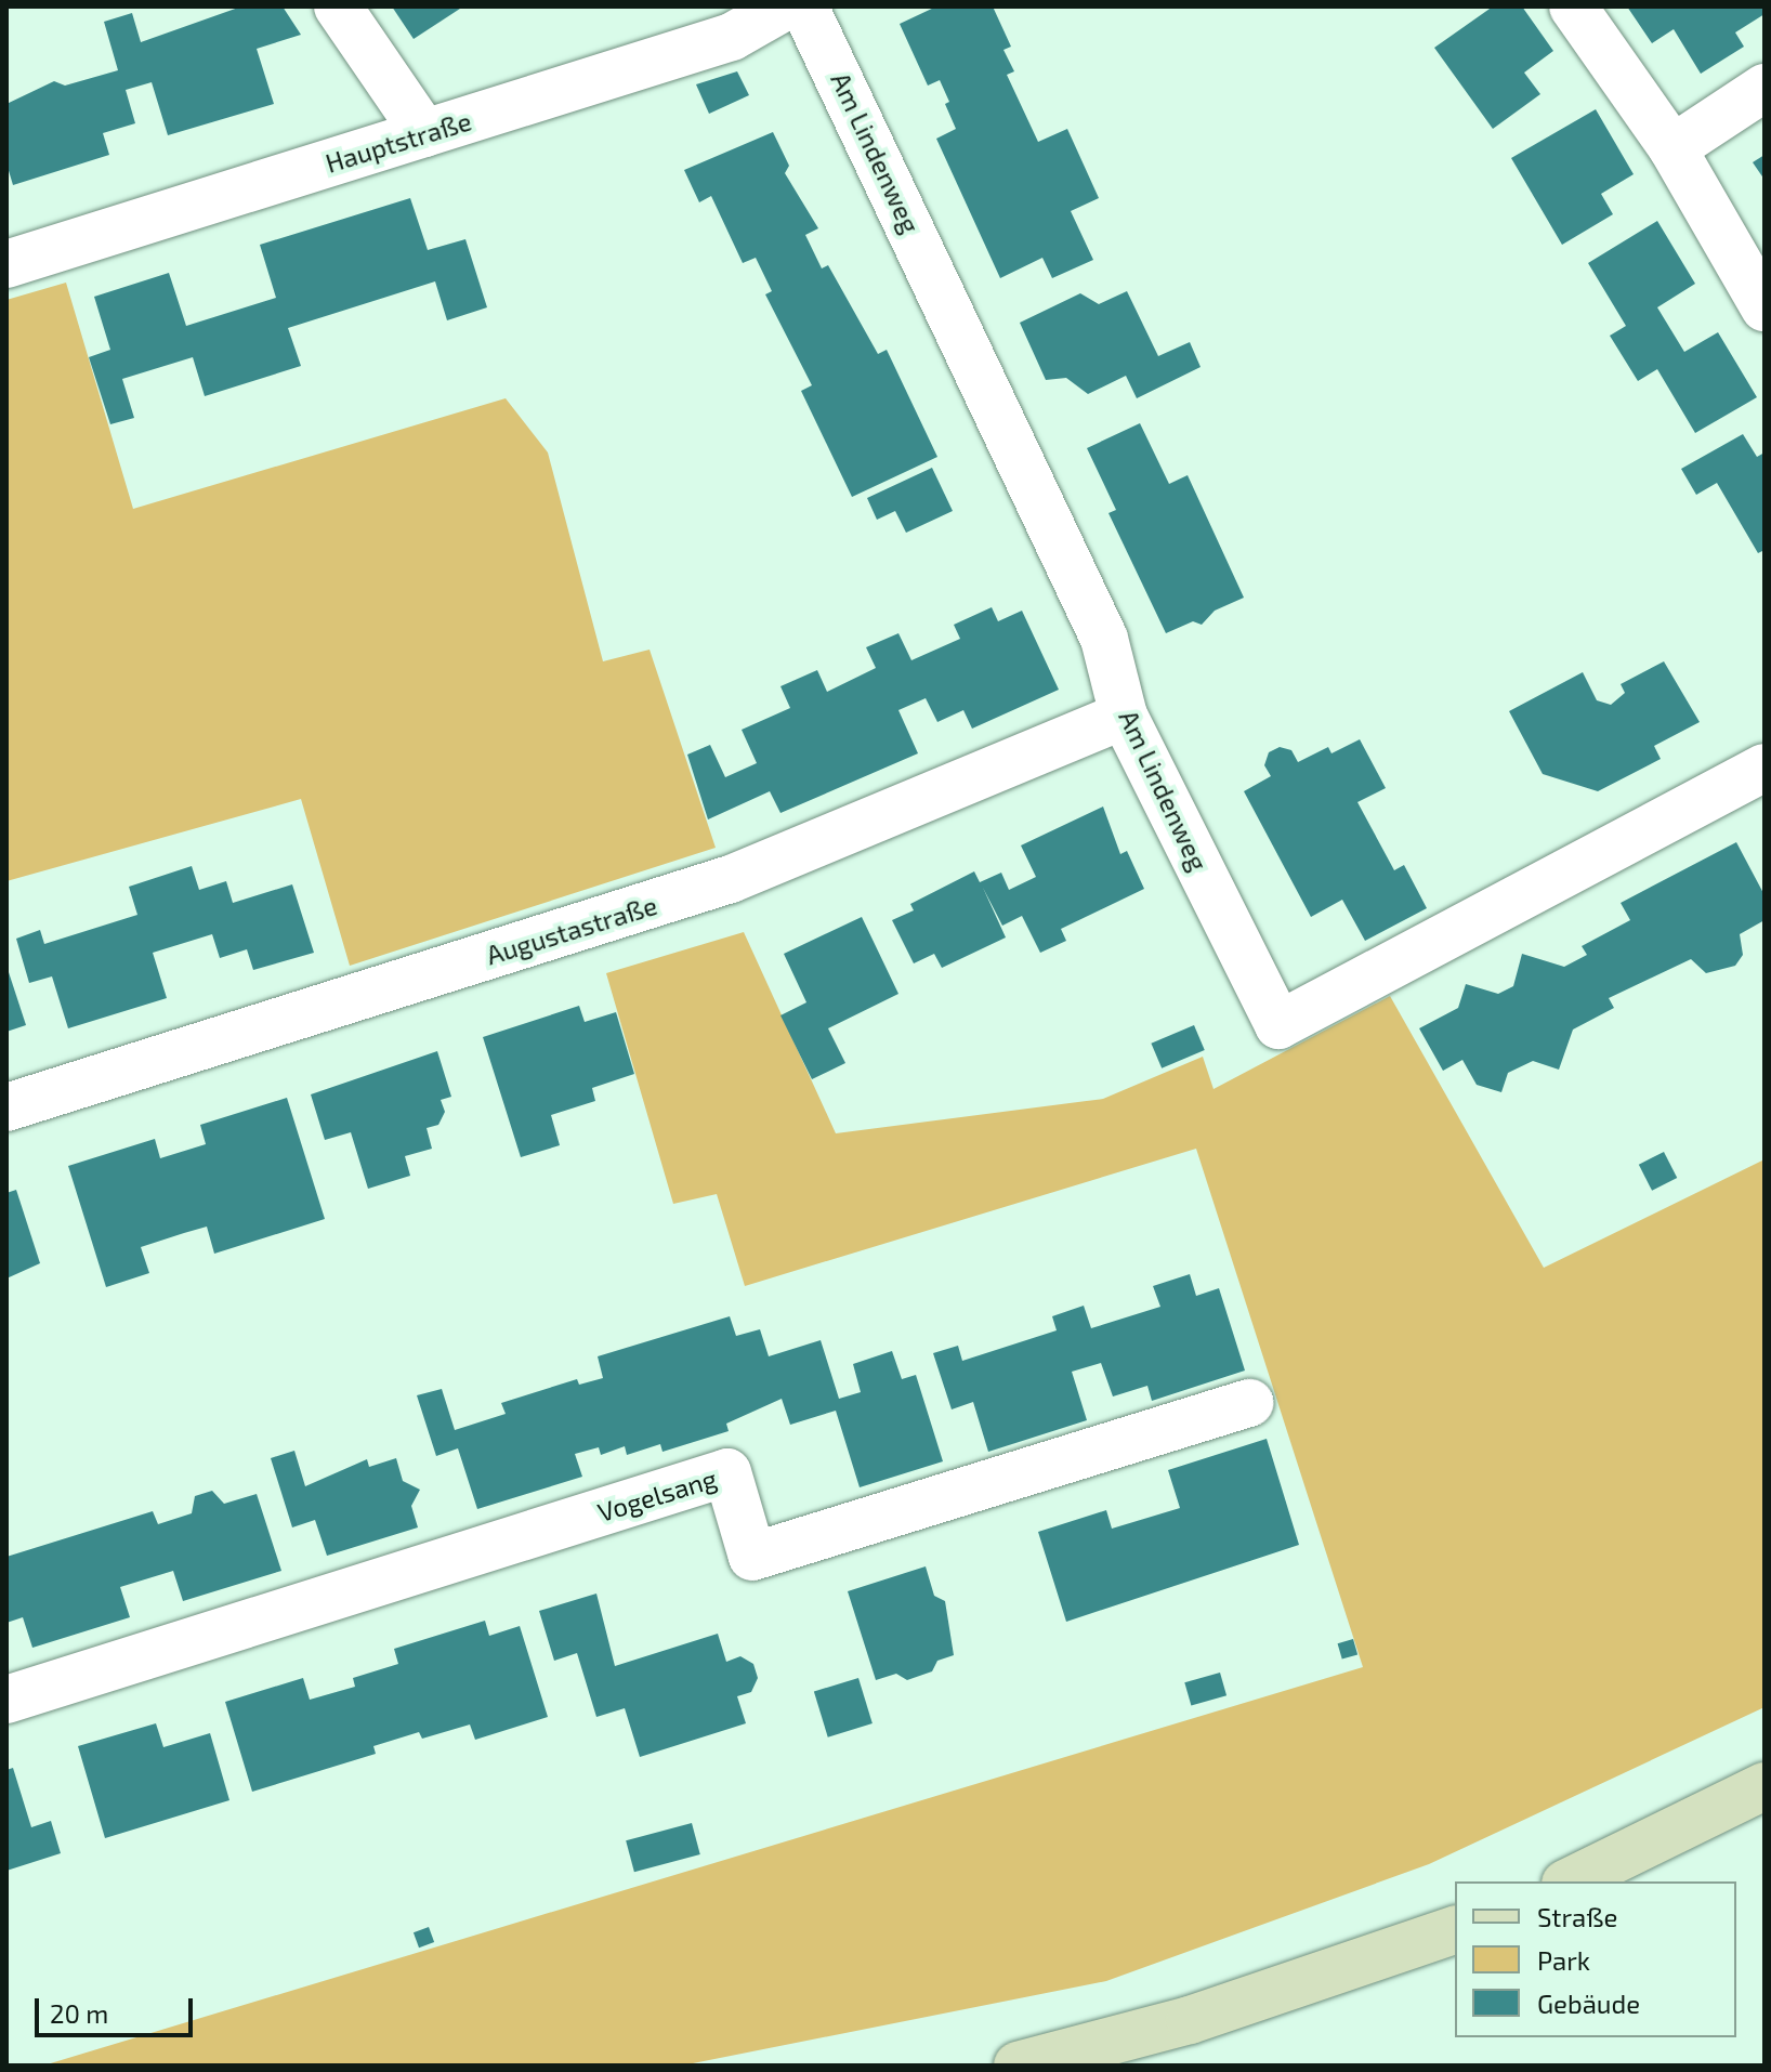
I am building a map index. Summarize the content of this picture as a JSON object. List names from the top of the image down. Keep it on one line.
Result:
{"streets":{"street":["Hauptstraße","Am Lindenweg","Augustastraße","Vogelsang"]},"crossings":[["Am Lindenweg","Augustastraße"]],"legend":["Straße","Park","Gebäude"],"scale_bar":"20 m"}
